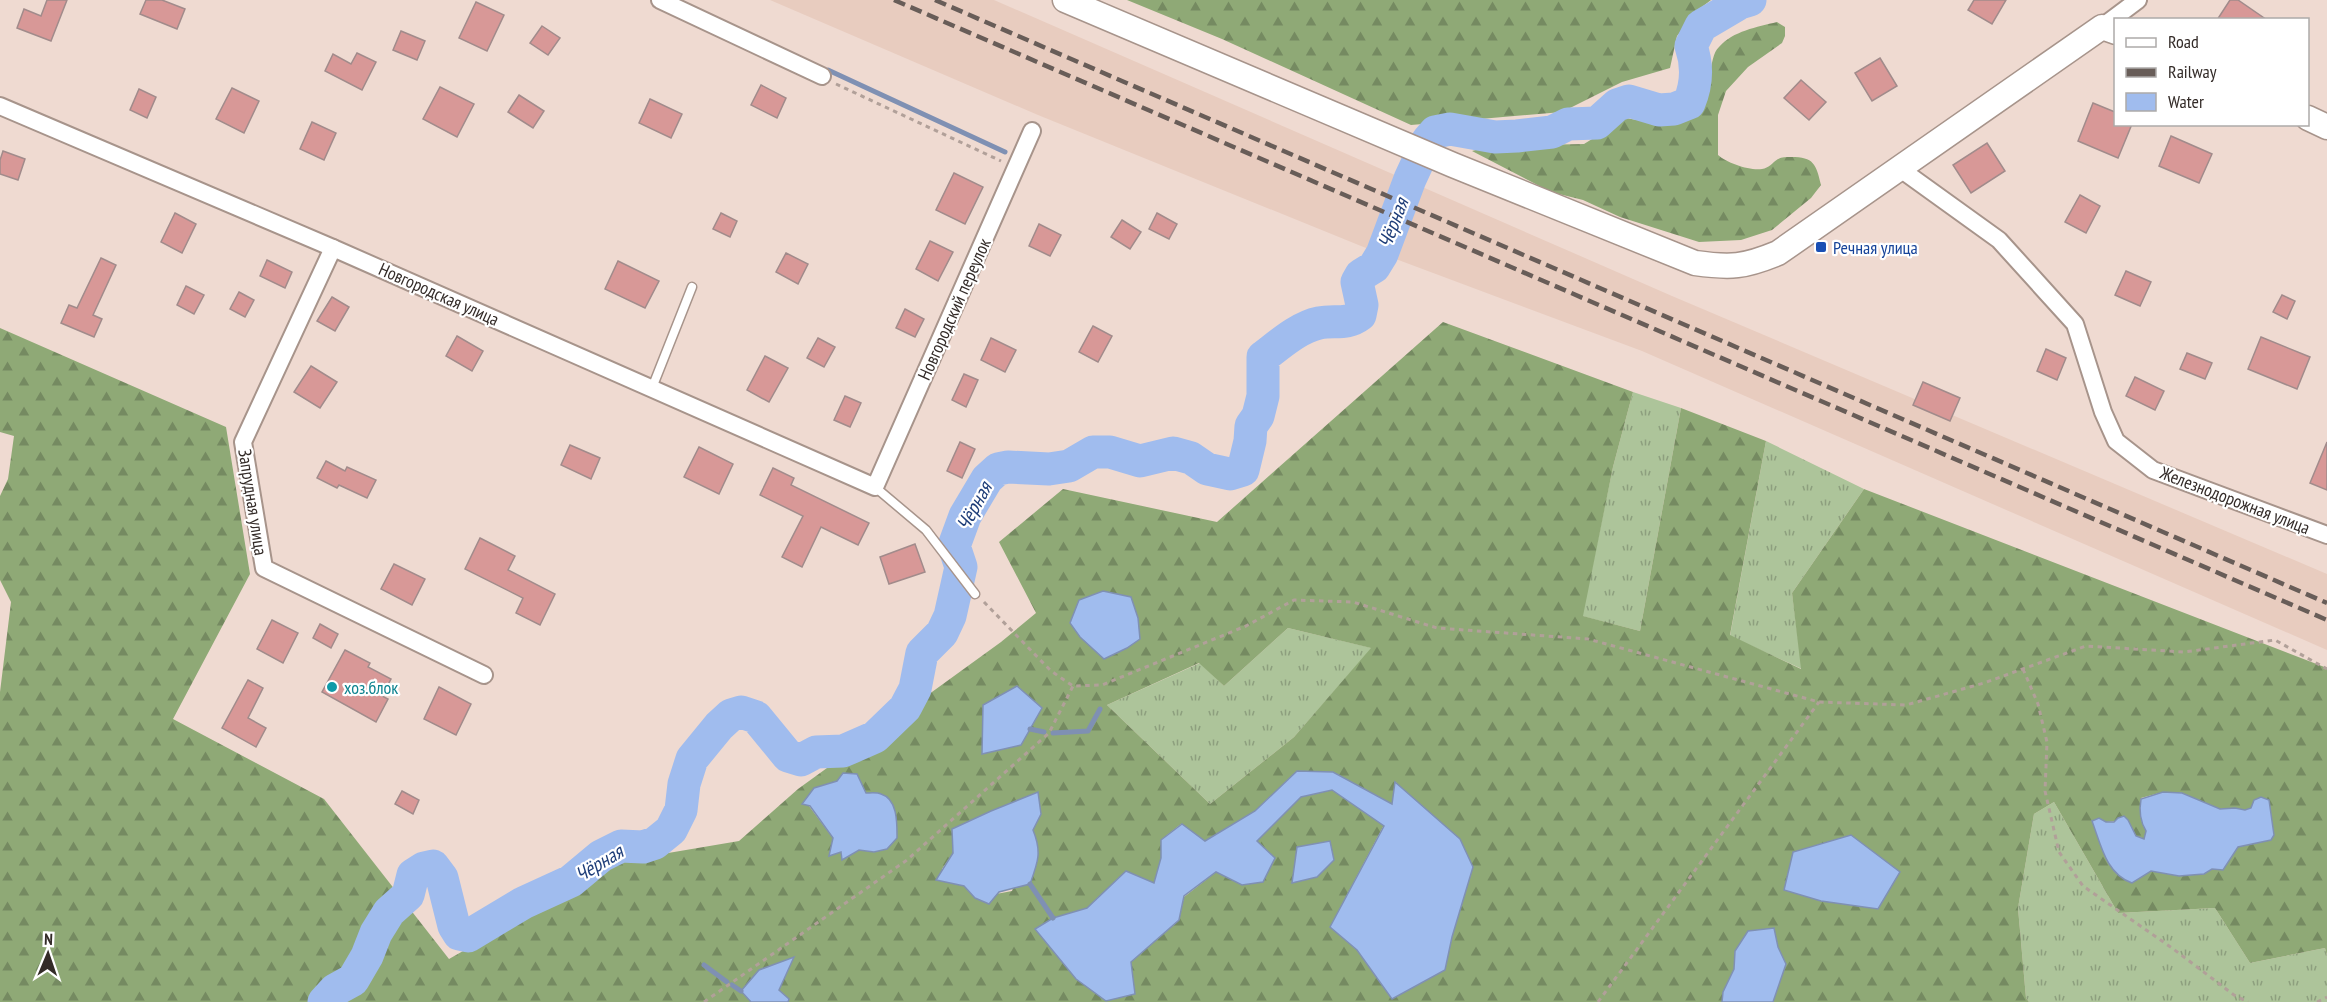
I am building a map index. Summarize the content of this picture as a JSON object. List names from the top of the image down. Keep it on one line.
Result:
{"streets":{"street":["Новгородская улица","Новгородский переулок","Железнодорожная улица","Запрудная улица"]},"crossings":[["Новгородская улица","Новгородский переулок"],["Новгородская улица","Запрудная улица"]],"water":["Чёрная"],"places":{"transit":["Речная улица"],"other":["хоз.блок"]},"legend":["Road","Railway","Water"],"north":"top"}
